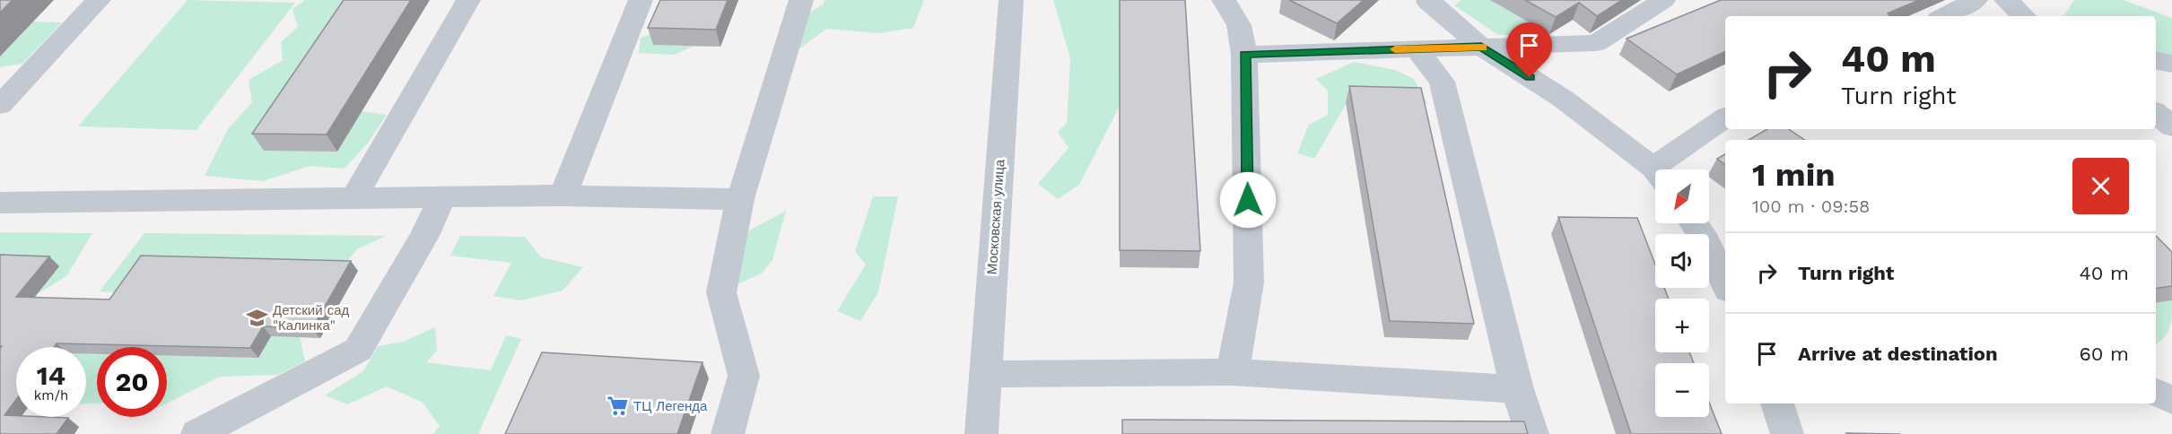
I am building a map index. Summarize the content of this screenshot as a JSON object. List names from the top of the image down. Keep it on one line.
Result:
{"streets":{"street":["Московская улица"]},"places":{"school or university":["Детский сад \"Калинка\""],"supermarket":["ТЦ Легенда"]},"north":"bottom left","page":{"turn":["40 m","Turn right"],"heading":["1 min","100 m · 09:58"],"map_buttons":["+","−"],"list":[{"name":"Turn right","value":"40 m"},{"name":"Arrive at destination","value":"60 m"}],"speed":"14 km/h","limit":"20"}}
